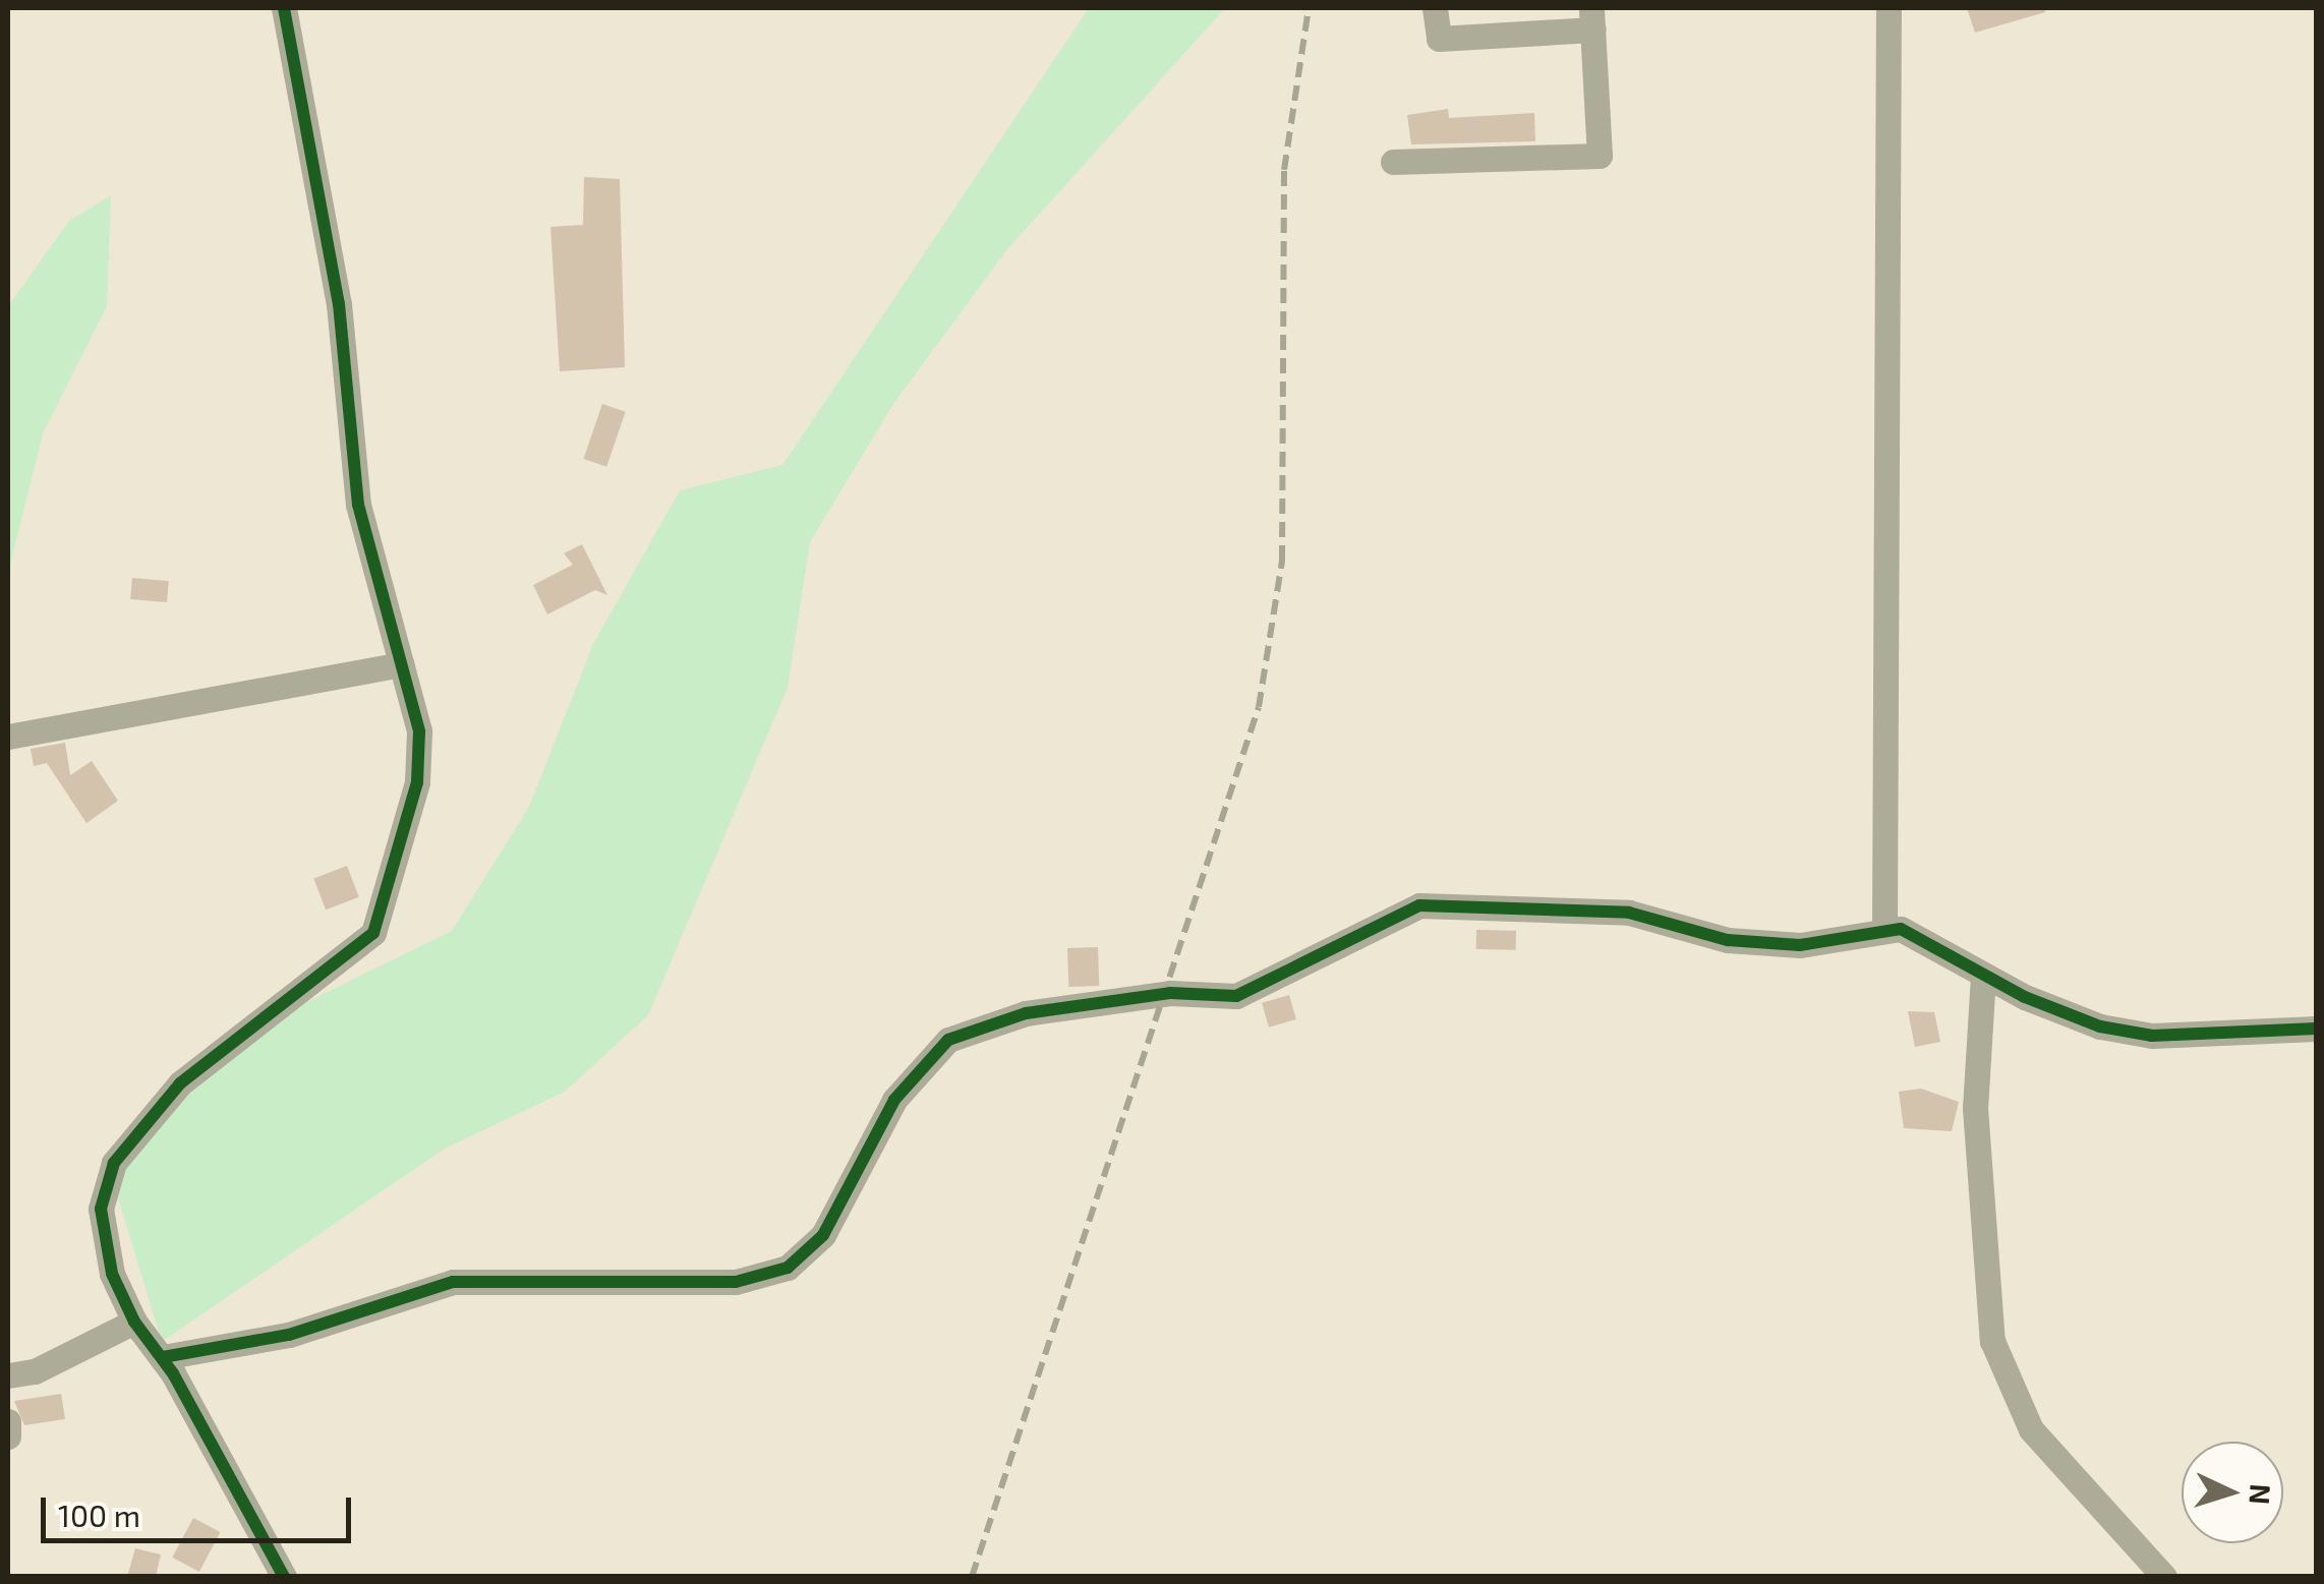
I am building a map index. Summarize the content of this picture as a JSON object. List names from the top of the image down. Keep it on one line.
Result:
{"scale_bar":"100 m","north":"right"}
